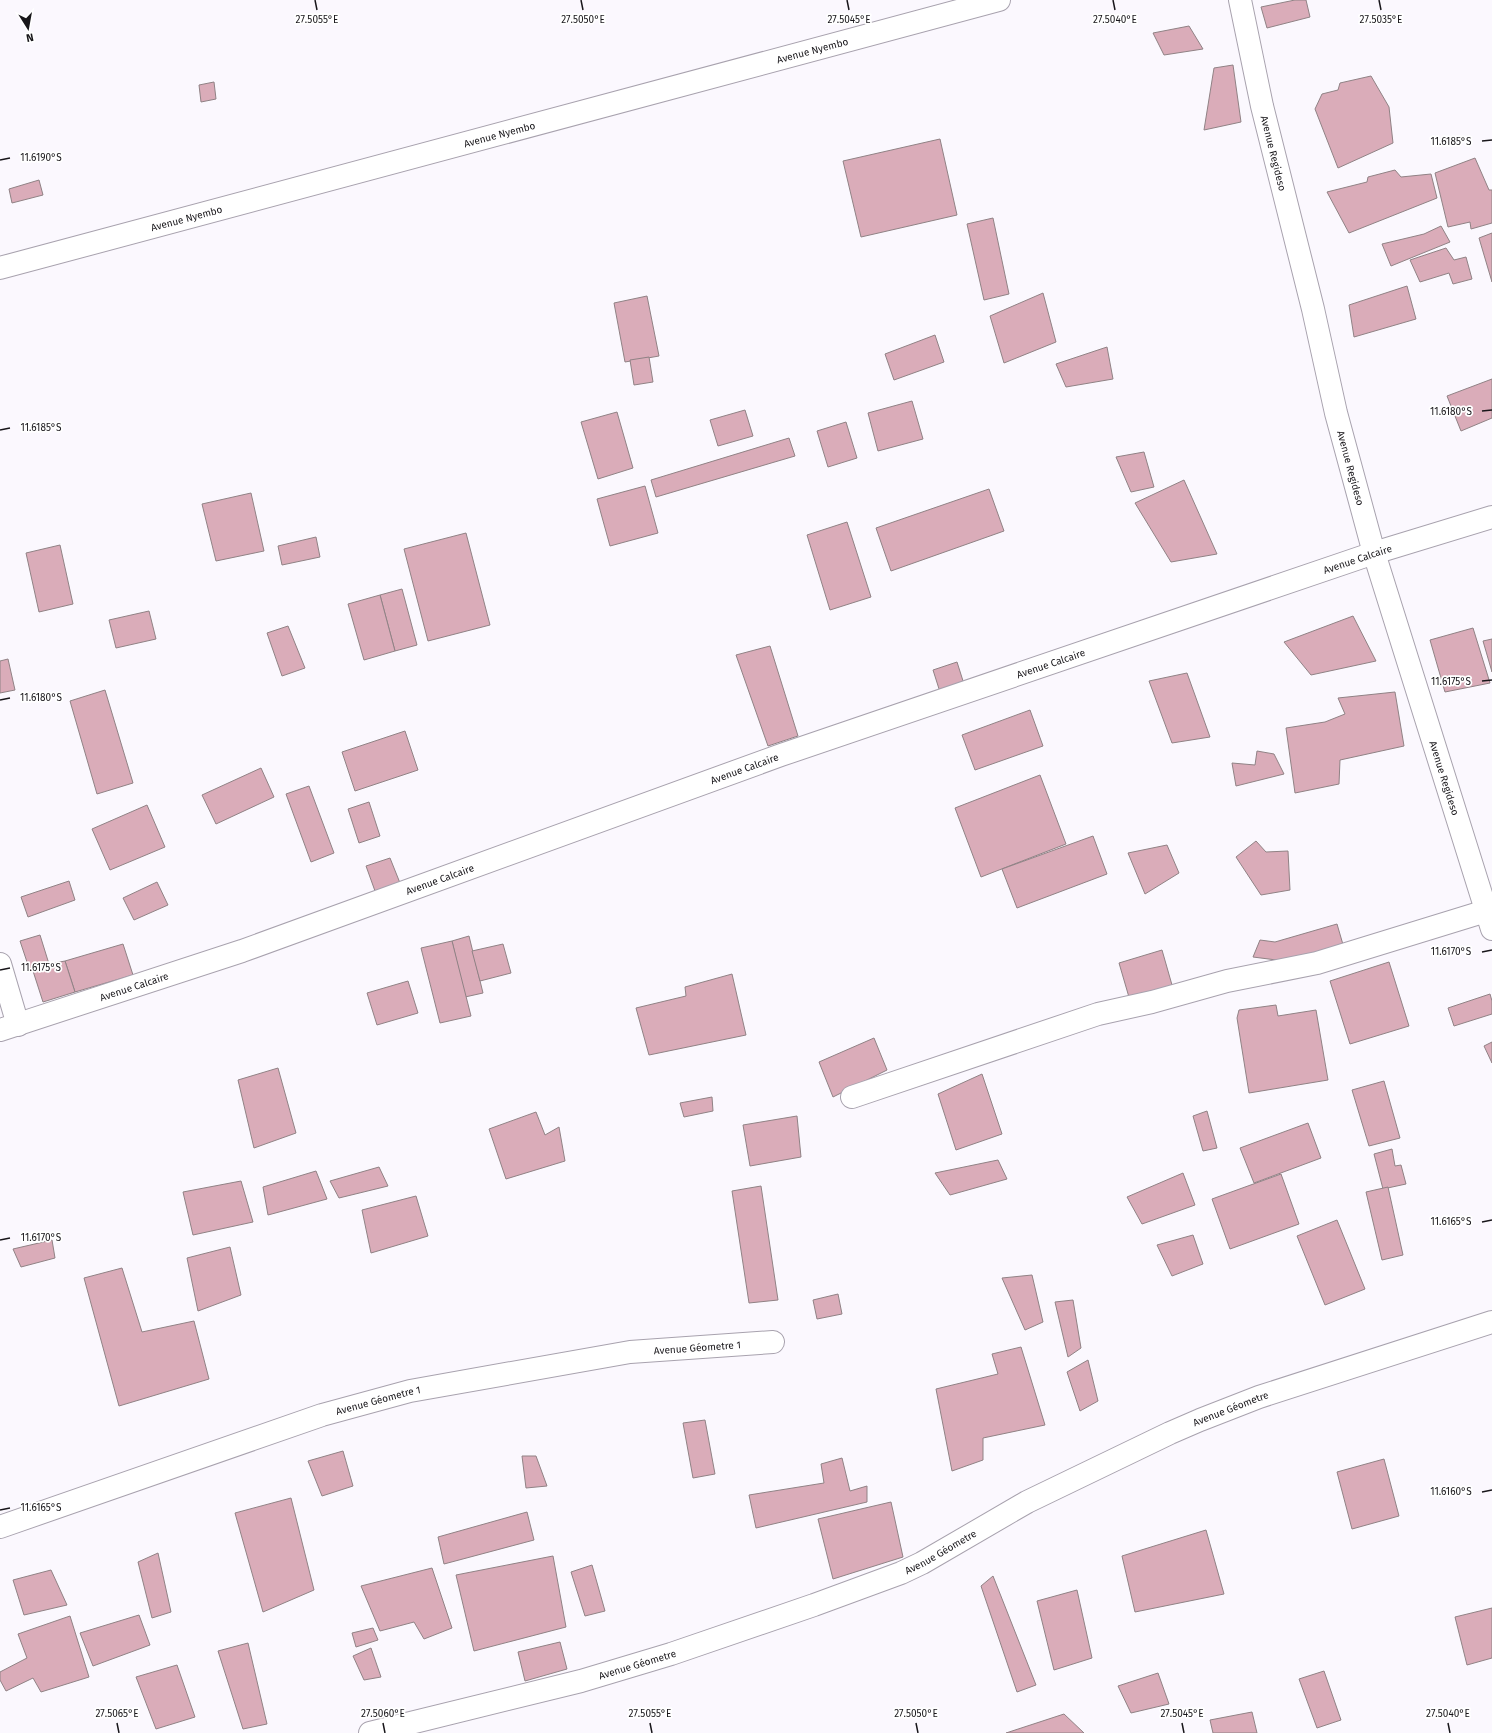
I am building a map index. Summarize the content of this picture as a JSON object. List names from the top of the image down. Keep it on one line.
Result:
{"streets":{"street":["Avenue Nyembo","Avenue Regideso","Avenue Calcaire","Avenue Géometre 1","Avenue Géometre"]},"crossings":[["Avenue Regideso","Avenue Calcaire"]],"north":"bottom","coordinates":["27.5055°E","27.5050°E","27.5045°E","27.5040°E","27.5035°E","11.6185°S","11.6190°S","11.6180°S","11.6175°S","11.6170°S","11.6165°S","11.6160°S","27.5065°E","27.5060°E"]}
